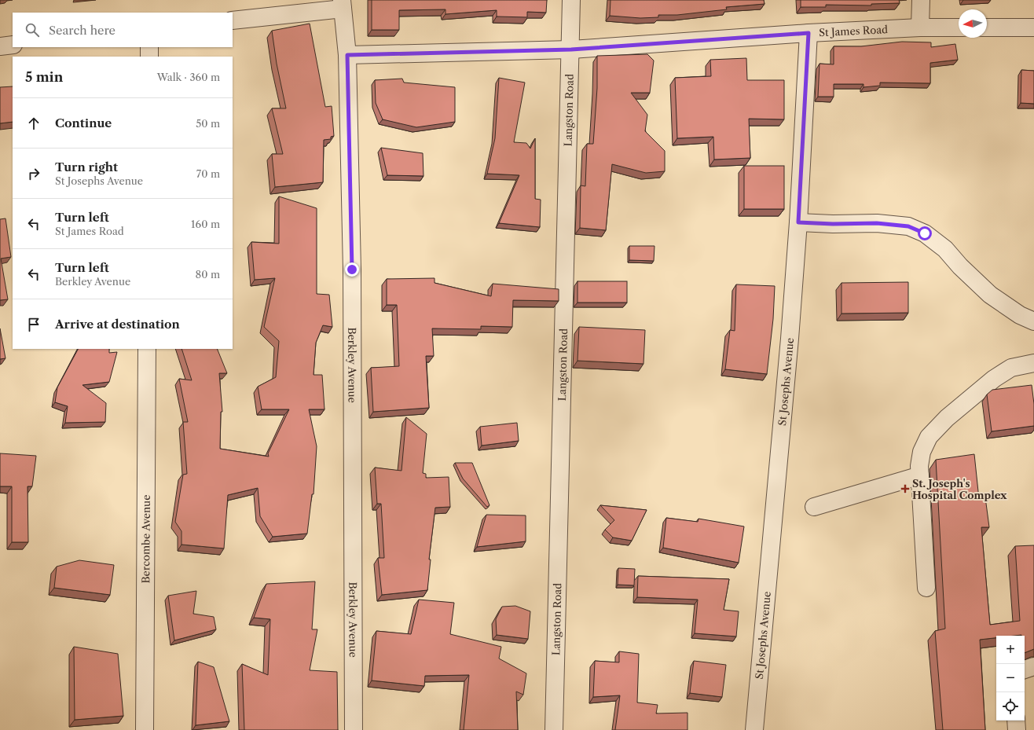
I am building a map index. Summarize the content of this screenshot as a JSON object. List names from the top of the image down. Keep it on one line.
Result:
{"streets":{"street":["St James Road","Langston Road","Berkley Avenue","St Josephs Avenue","Bercombe Avenue"]},"crossings":[["St James Road","Langston Road"],["St James Road","Berkley Avenue"],["St James Road","St Josephs Avenue"]],"places":{"health":["St. Joseph's Hospital Complex"]},"north":"left","page":{"search":"Search here","heading":["5 min","Walk · 360 m"],"list":[["Continue","50 m"],["Turn right","St Josephs Avenue","70 m"],["Turn left","St James Road","160 m"],["Turn left","Berkley Avenue","80 m"],"Arrive at destination"],"map_buttons":["+","−"]}}
